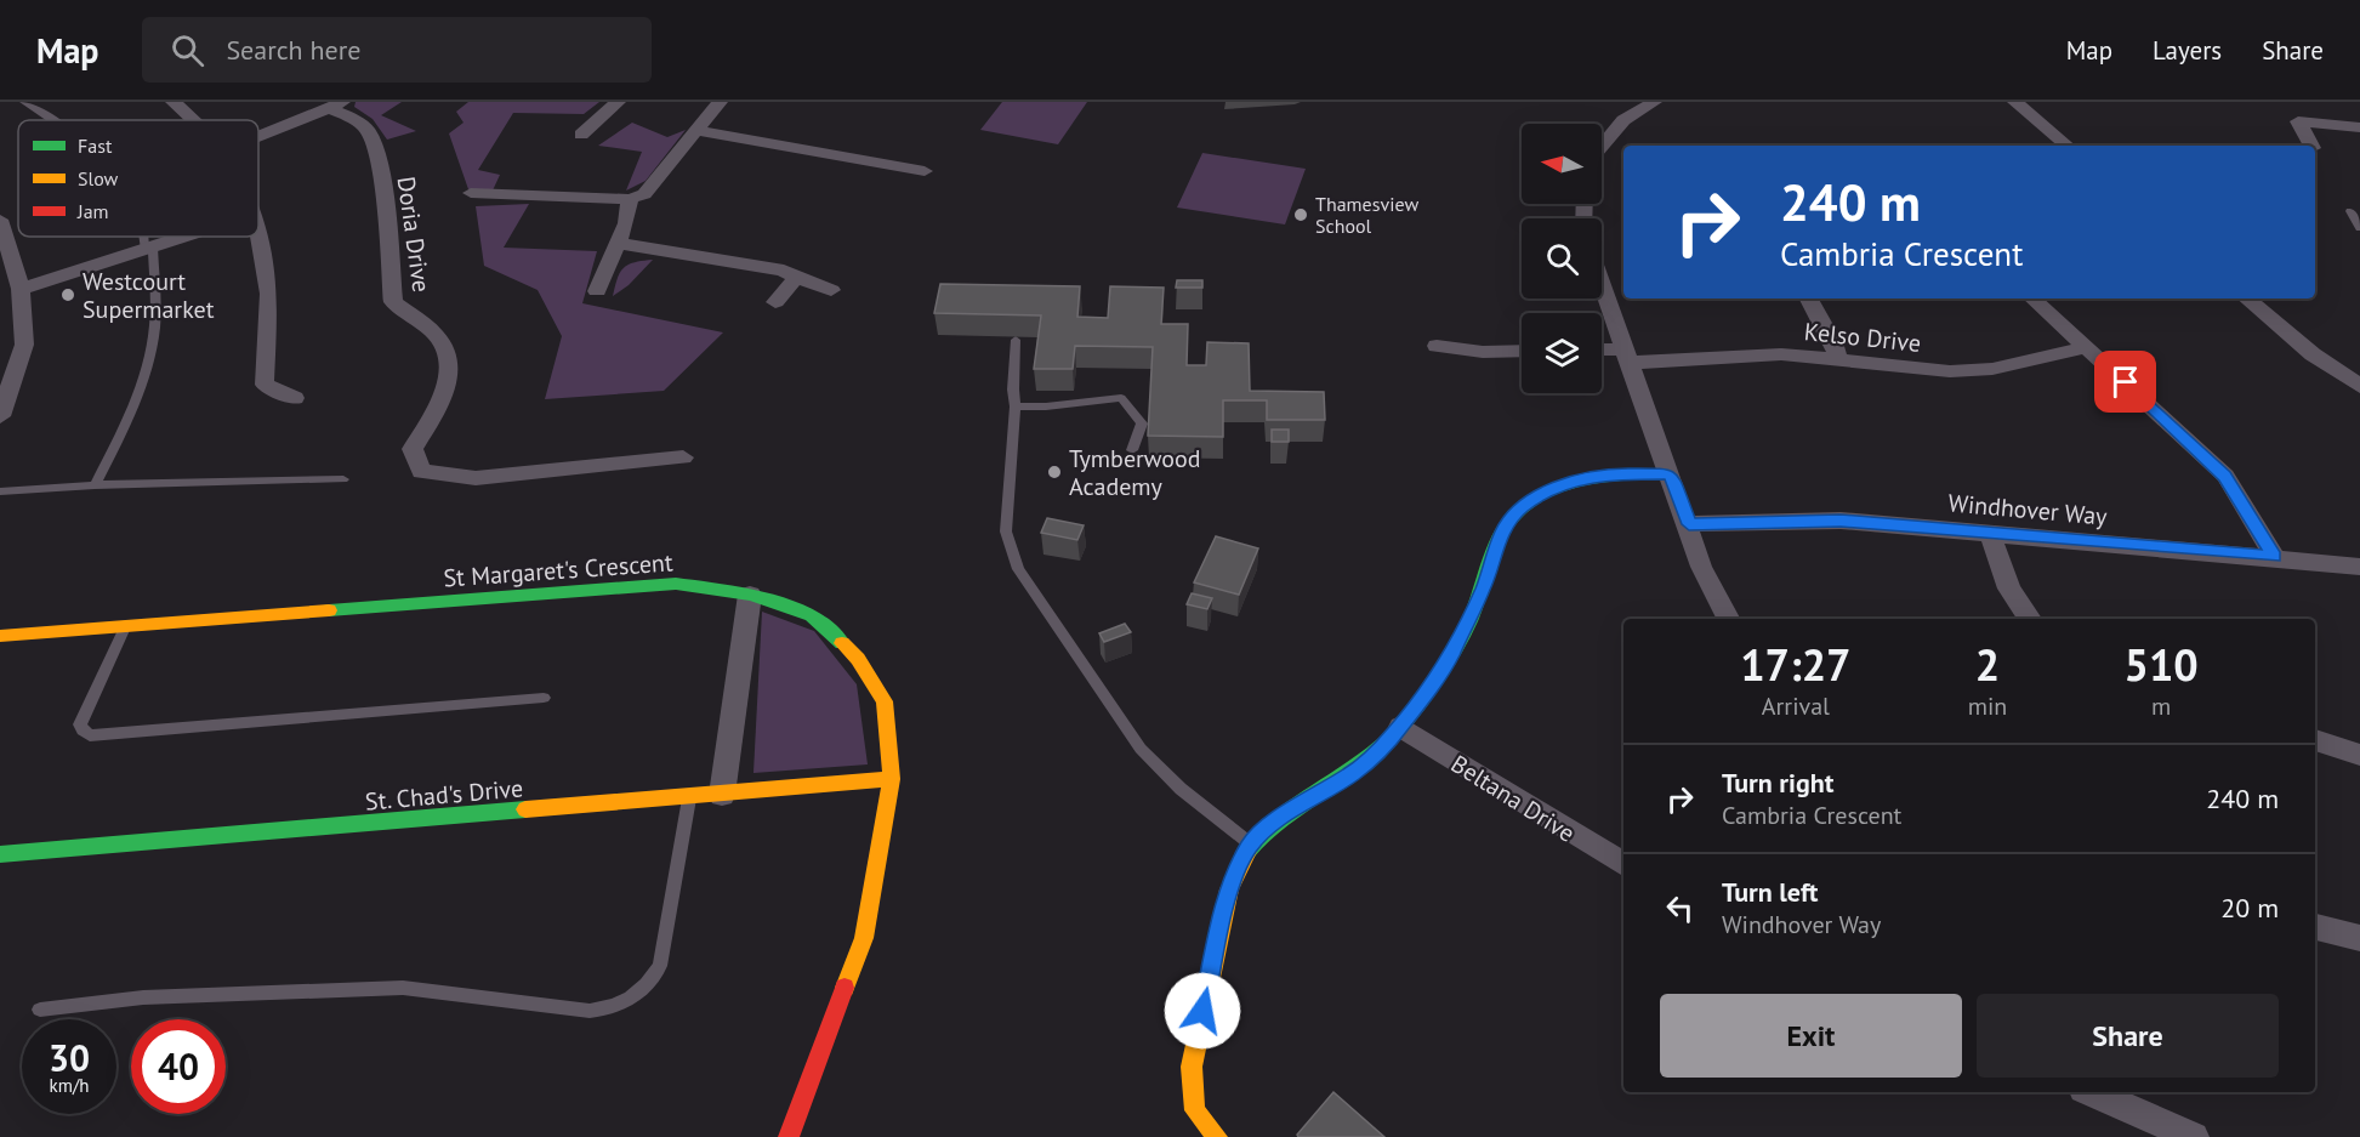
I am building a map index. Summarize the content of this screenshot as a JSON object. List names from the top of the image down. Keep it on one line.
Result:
{"streets":{"street":["Doria Drive","Kelso Drive","Windhover Way","St Margaret's Crescent","St. Chad's Drive","Beltana Drive"]},"crossings":[["St Margaret's Crescent","St. Chad's Drive"]],"places":["Thamesview School","Westcourt Supermarket","Tymberwood Academy"],"legend":["Fast","Slow","Jam"],"north":"left","page":{"header":"Map","search":"Search here","nav":["Map","Layers","Share"],"turn":["240 m","Cambria Crescent"],"eta":["17:27","Arrival","2","min","510","m"],"list":[{"name":"Turn right","note":"Cambria Crescent","value":"240 m"},{"name":"Turn left","note":"Windhover Way","value":"20 m"}],"buttons":["Exit","Share"],"speed":"30 km/h","limit":"40"}}
